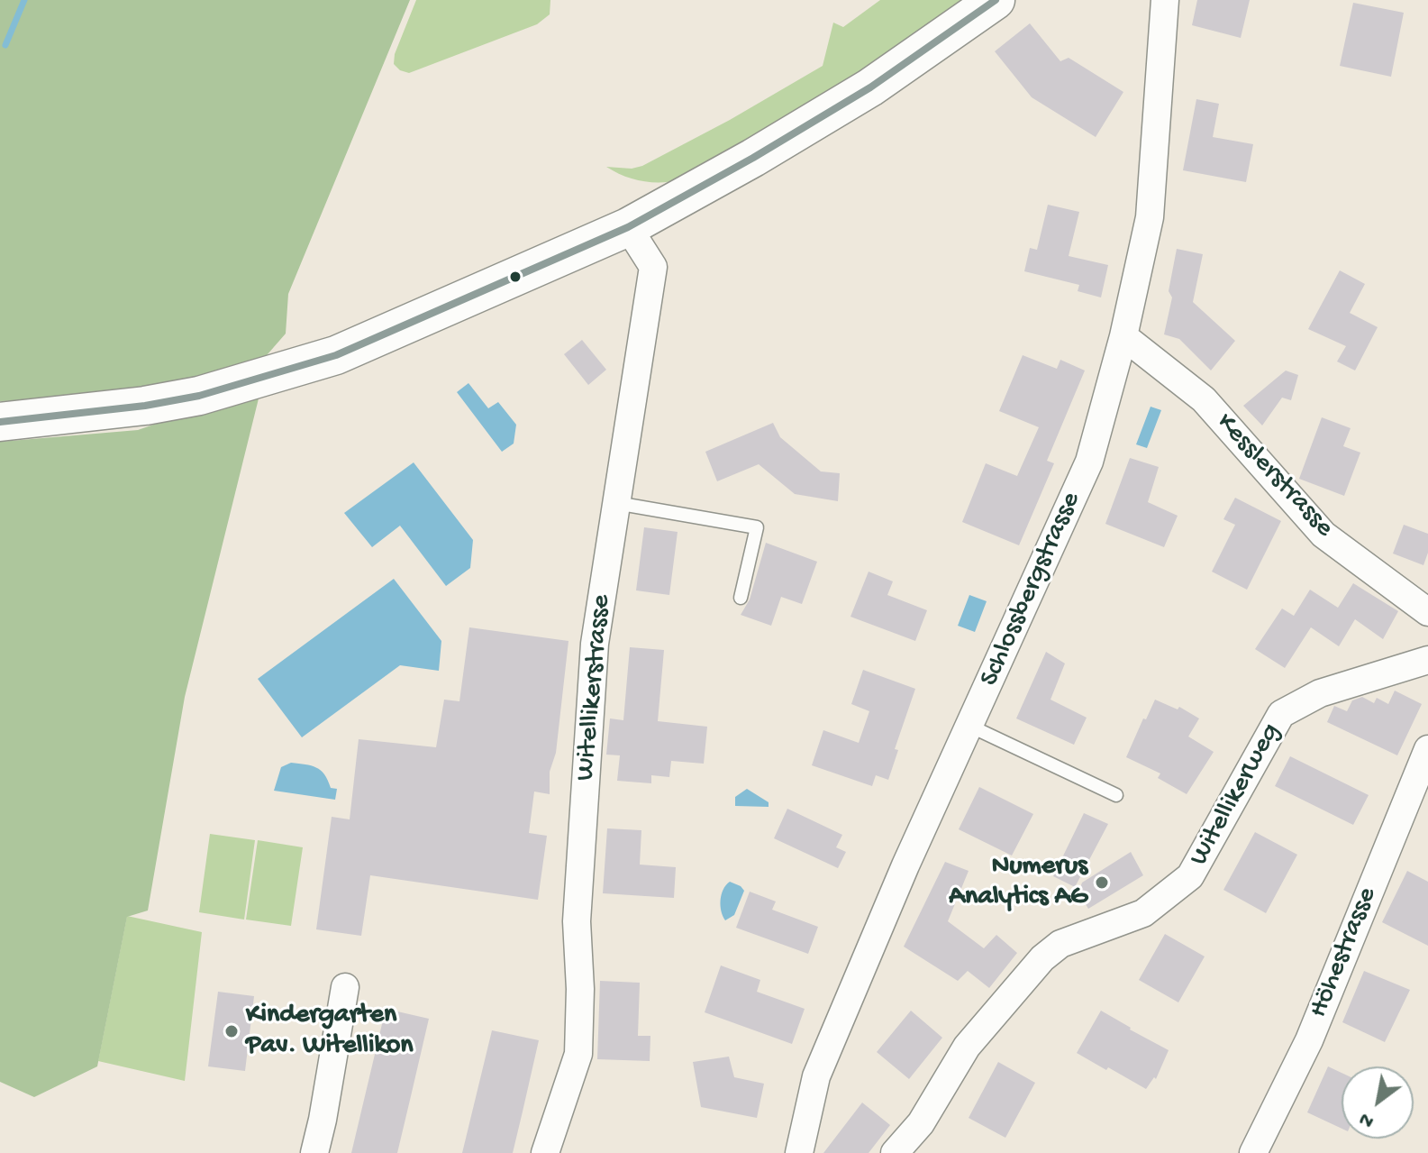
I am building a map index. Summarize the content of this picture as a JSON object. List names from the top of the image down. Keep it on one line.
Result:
{"streets":{"street":["Kesslerstrasse","Schlossbergstrasse","Witellikerstrasse","Witellikerweg","Höhestrasse"]},"crossings":[["Kesslerstrasse","Schlossbergstrasse"]],"places":["Numerus Analytics AG","Kindergarten Pav. Witellikon"],"north":"bottom left"}
